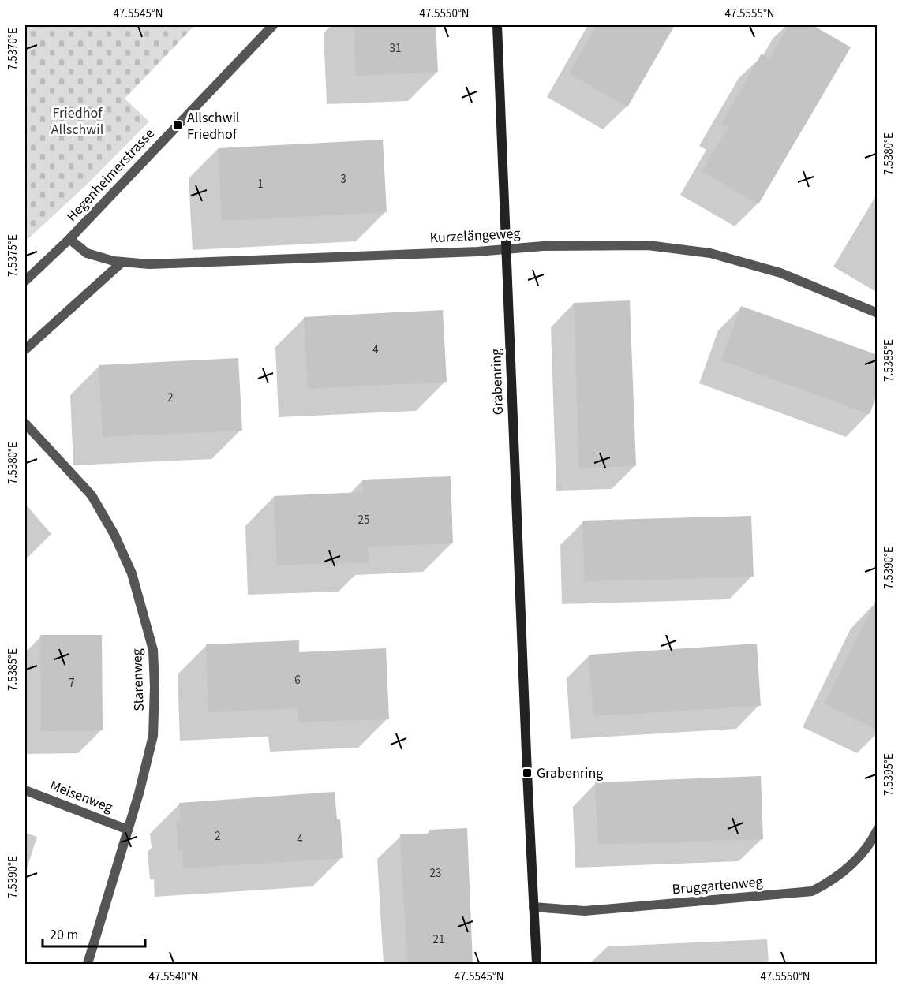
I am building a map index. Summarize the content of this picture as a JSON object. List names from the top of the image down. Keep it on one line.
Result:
{"streets":{"main road":["Grabenring"],"street":["Hegenheimerstrasse","Kurzelängeweg","Starenweg","Meisenweg","Bruggartenweg"]},"crossings":[["Hegenheimerstrasse","Kurzelängeweg"],["Kurzelängeweg","Grabenring"],["Grabenring","Bruggartenweg"],["Starenweg","Meisenweg"]],"parks":["Friedhof Allschwil"],"places":{"transit":["Allschwil Friedhof","Grabenring"]},"house_numbers":["31","3","1","4","2","25","6","7","2","4","23","21"],"scale_bar":"20 m","coordinates":["47.5545°N","47.5550°N","47.5555°N","7.5370°E","7.5380°E","7.5375°E","7.5385°E","7.5390°E","7.5395°E","47.5540°N"]}
